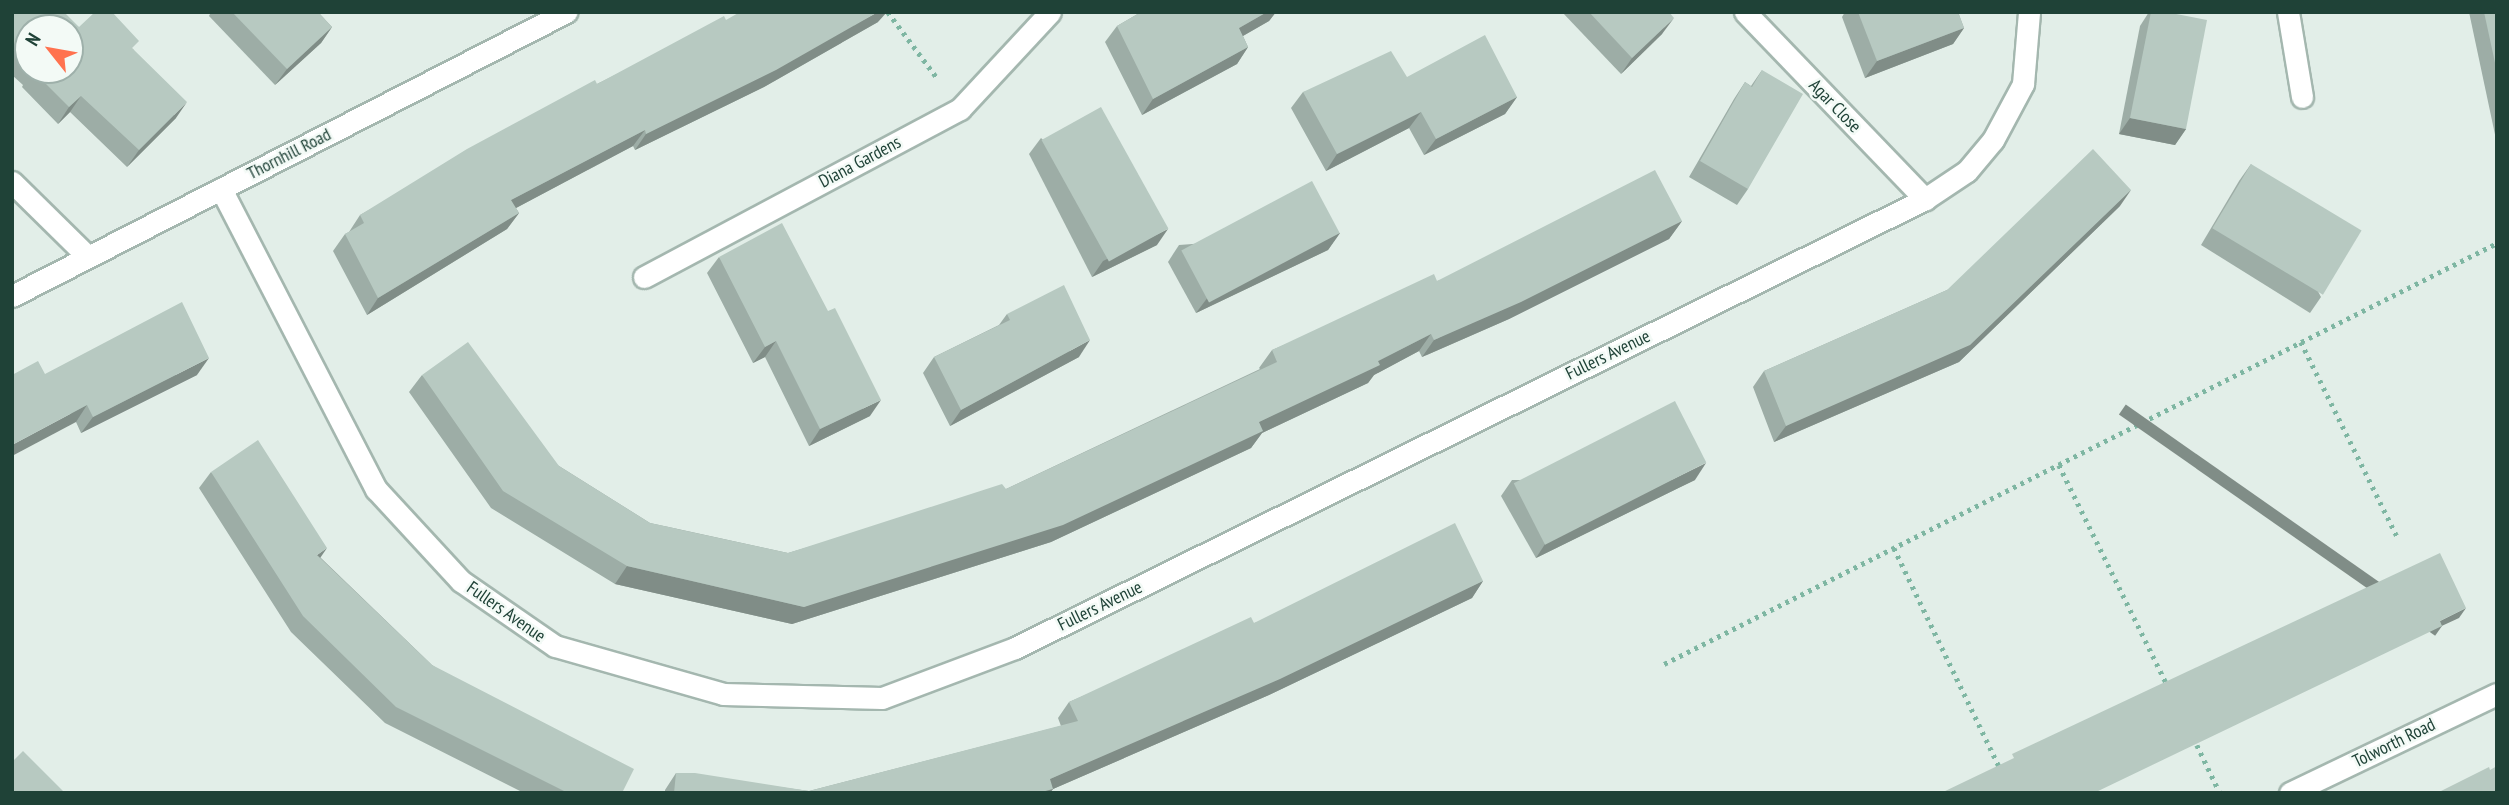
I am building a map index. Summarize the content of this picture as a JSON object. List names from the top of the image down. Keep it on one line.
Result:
{"streets":{"street":["Agar Close","Thornhill Road","Diana Gardens","Fullers Avenue","Tolworth Road"]},"crossings":[["Agar Close","Fullers Avenue"],["Thornhill Road","Fullers Avenue"]],"north":"top left"}
